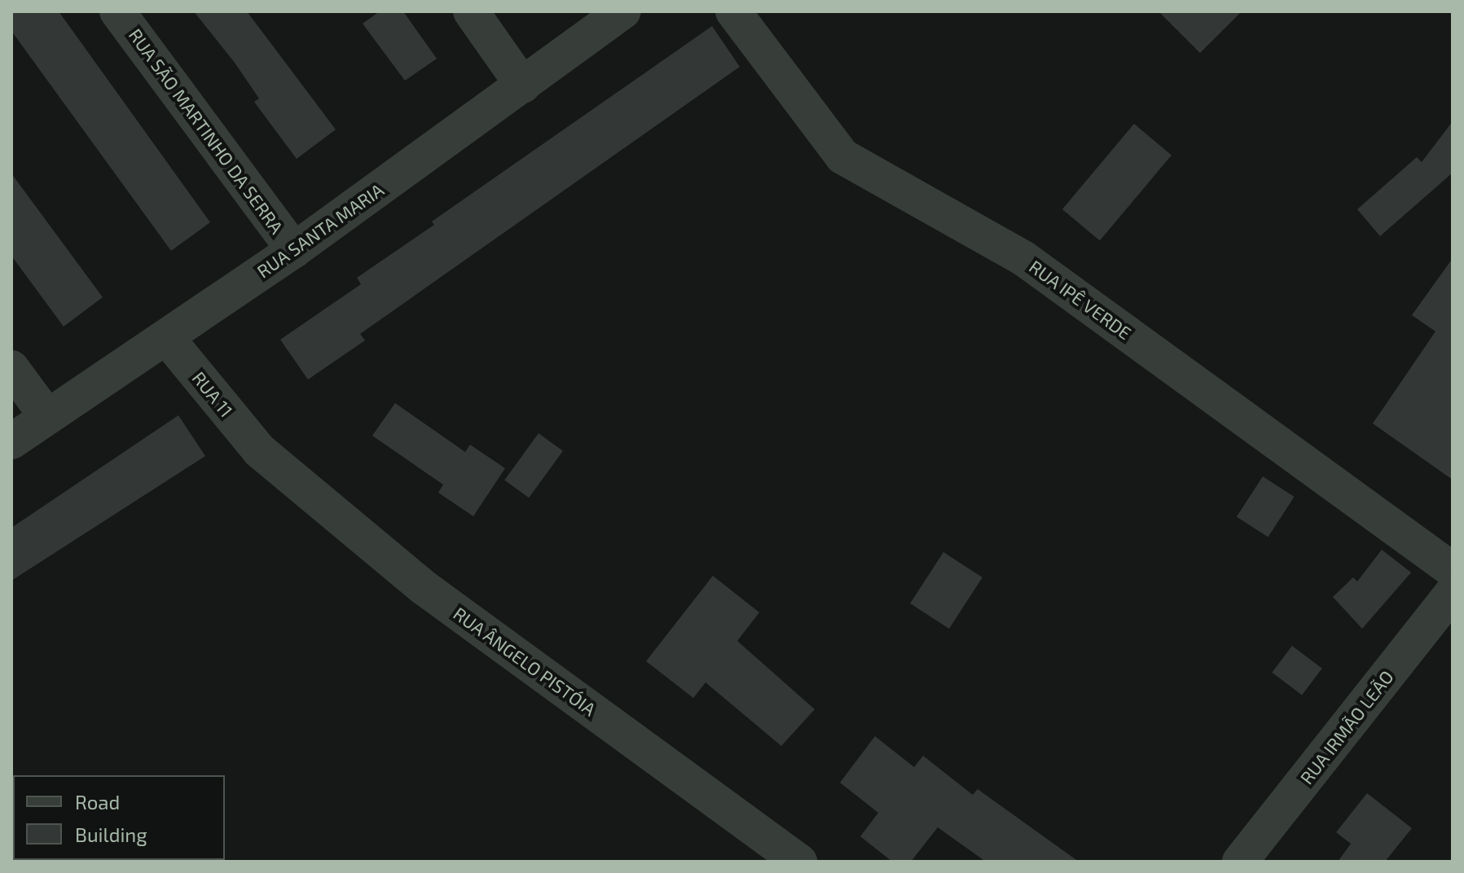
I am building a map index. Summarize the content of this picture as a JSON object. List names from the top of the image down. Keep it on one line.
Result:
{"streets":{"street":["RUA SÃO MARTINHO DA SERRA","RUA SANTA MARIA","RUA IPÊ VERDE","RUA 11","RUA ÂNGELO PISTÓIA","RUA IRMÃO LEÃO"]},"crossings":[["RUA SÃO MARTINHO DA SERRA","RUA SANTA MARIA"],["RUA SANTA MARIA","RUA 11"],["RUA 11","RUA ÂNGELO PISTÓIA"]],"legend":["Road","Building"]}
